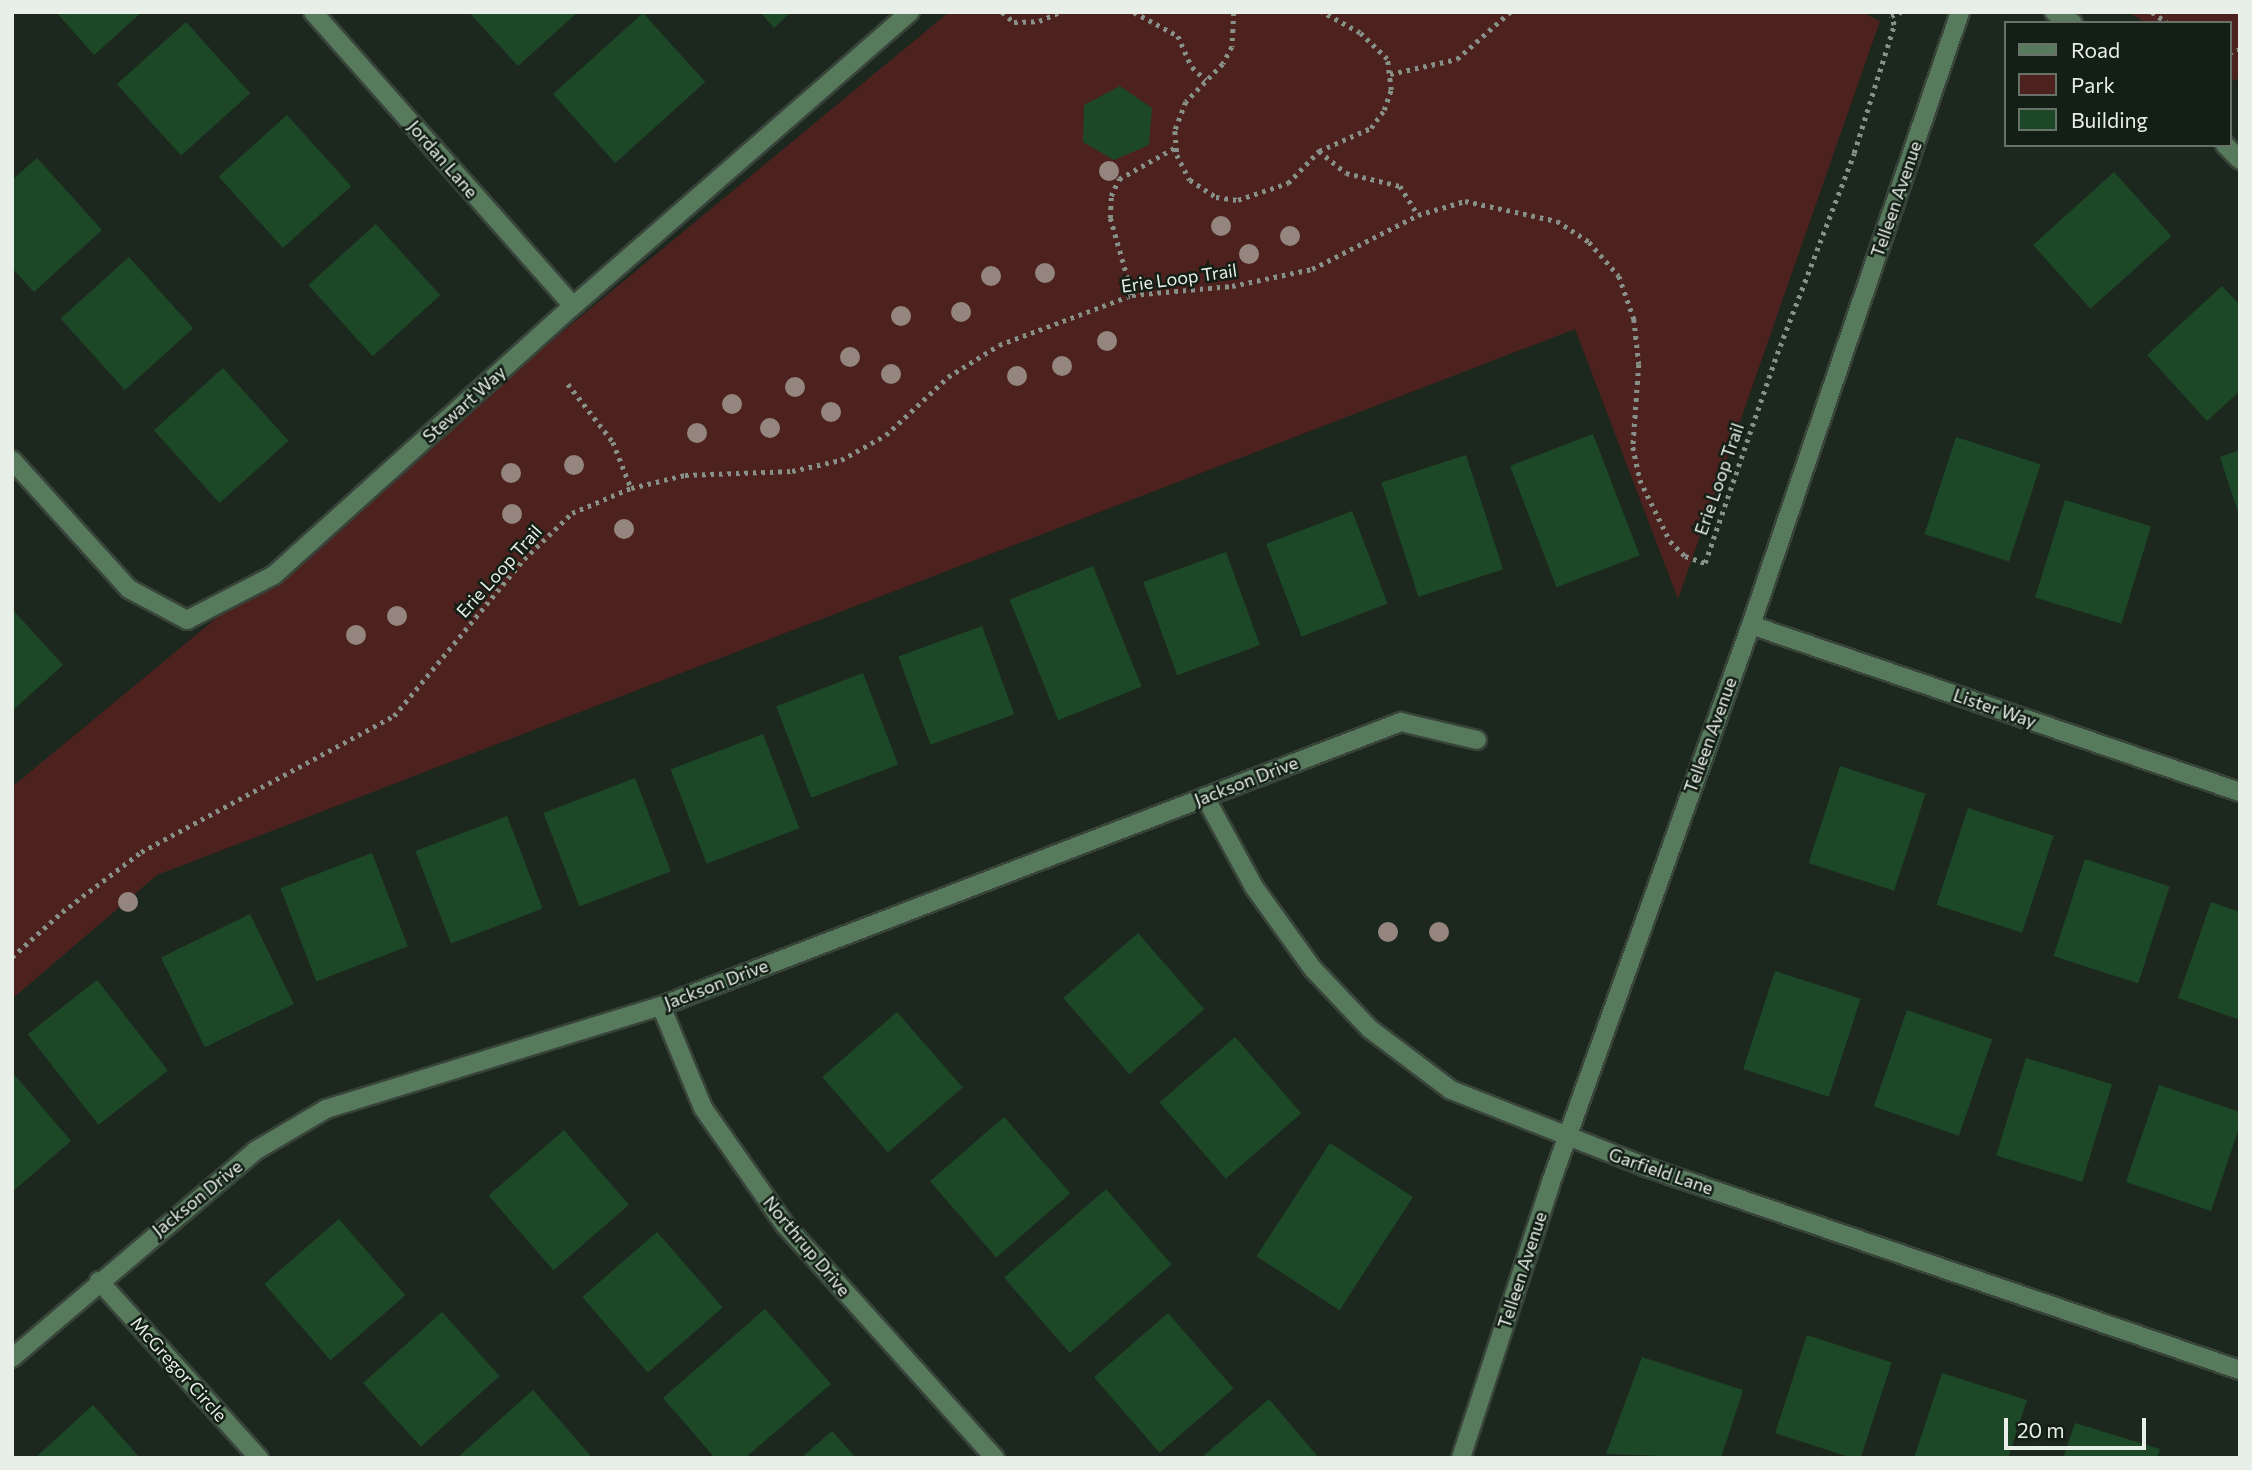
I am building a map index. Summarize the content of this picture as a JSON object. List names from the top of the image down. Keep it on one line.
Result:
{"streets":{"street":["Jordan Lane","Telleen Avenue","Stewart Way","Lister Way","Jackson Drive","Garfield Lane","Northrup Drive","McGregor Circle"],"path":["Erie Loop Trail"]},"crossings":[["Jordan Lane","Stewart Way"],["Telleen Avenue","Lister Way"],["Telleen Avenue","Garfield Lane"],["Jackson Drive","Garfield Lane"],["Jackson Drive","Northrup Drive"],["Jackson Drive","McGregor Circle"]],"legend":["Road","Park","Building"],"scale_bar":"20 m"}
